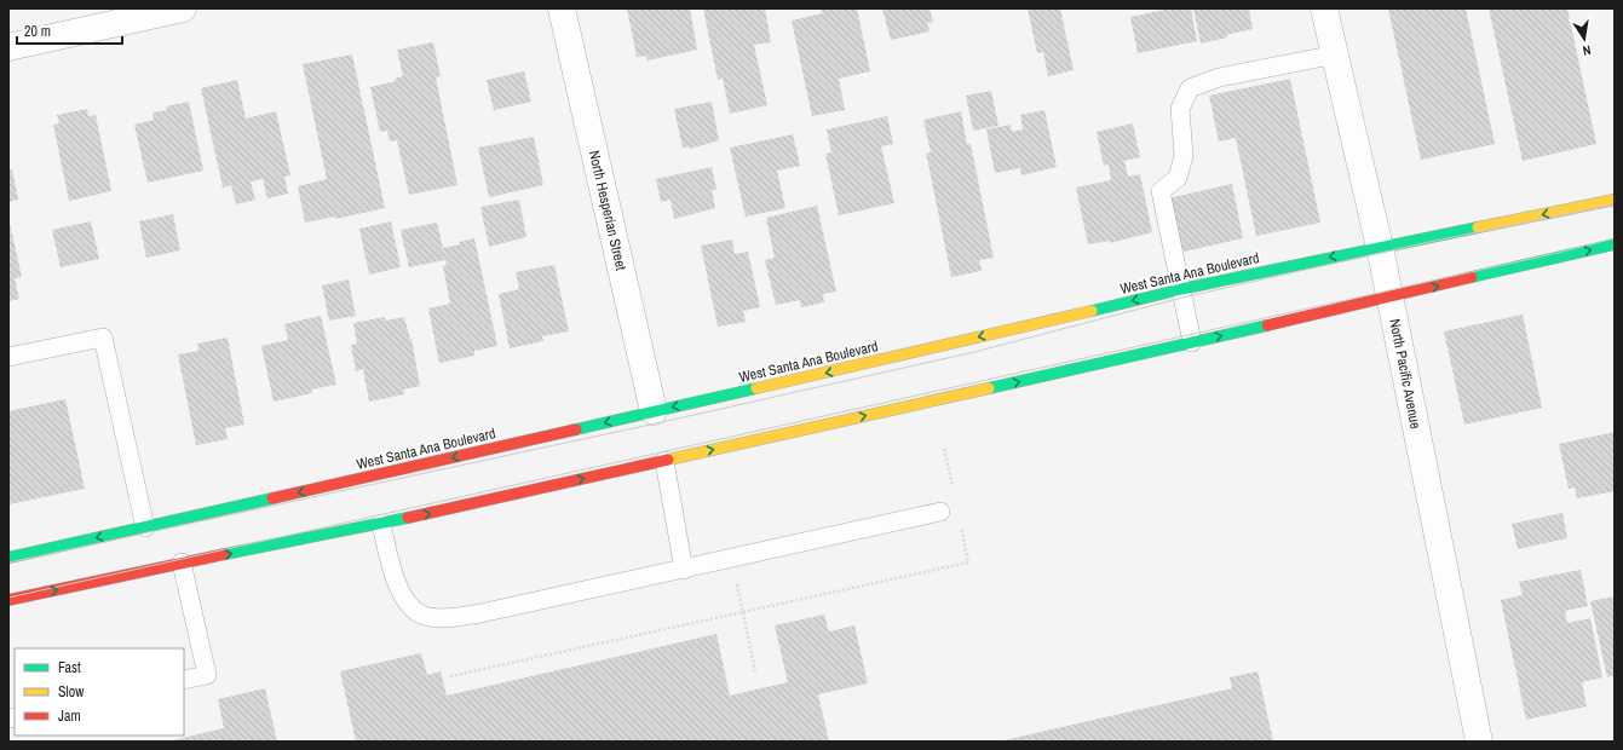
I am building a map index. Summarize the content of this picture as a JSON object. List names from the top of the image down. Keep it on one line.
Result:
{"streets":{"main road":["West Santa Ana Boulevard"],"street":["North Hesperian Street","North Pacific Avenue"]},"crossings":[["North Hesperian Street","West Santa Ana Boulevard"],["West Santa Ana Boulevard","North Pacific Avenue"]],"legend":["Fast","Slow","Jam"],"scale_bar":"20 m","north":"bottom"}
